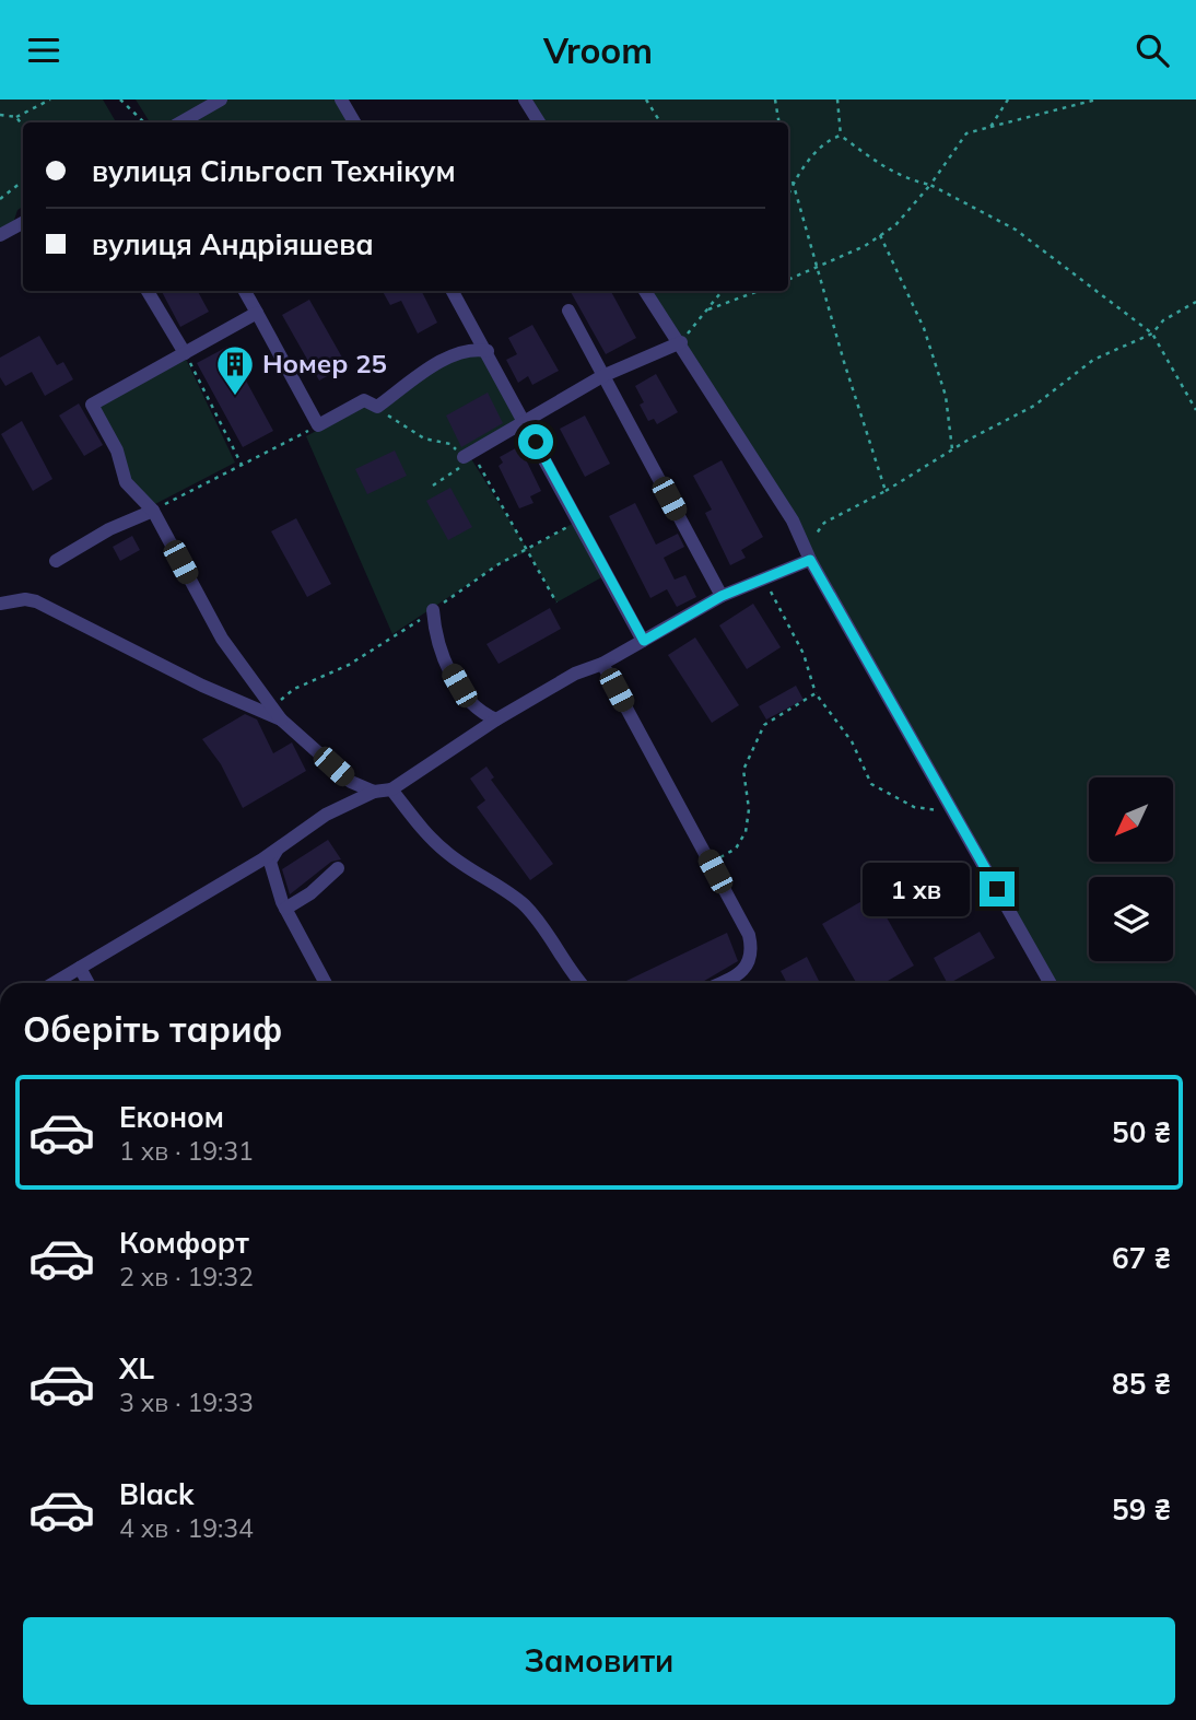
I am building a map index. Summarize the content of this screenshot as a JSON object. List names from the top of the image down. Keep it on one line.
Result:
{"places":{"building":["Номер 25"]},"north":"bottom left","page":{"header":"Vroom","banner":["вулиця Сільгосп Технікум","вулиця Андріяшева"],"bubble":"1 хв","heading":"Оберіть тариф","list":[{"name":"Економ","note":"1 хв · 19:31","value":"50 ₴"},{"name":"Комфорт","note":"2 хв · 19:32","value":"67 ₴"},{"name":"XL","note":"3 хв · 19:33","value":"85 ₴"},{"name":"Black","note":"4 хв · 19:34","value":"59 ₴"}],"buttons":"Замовити"}}
